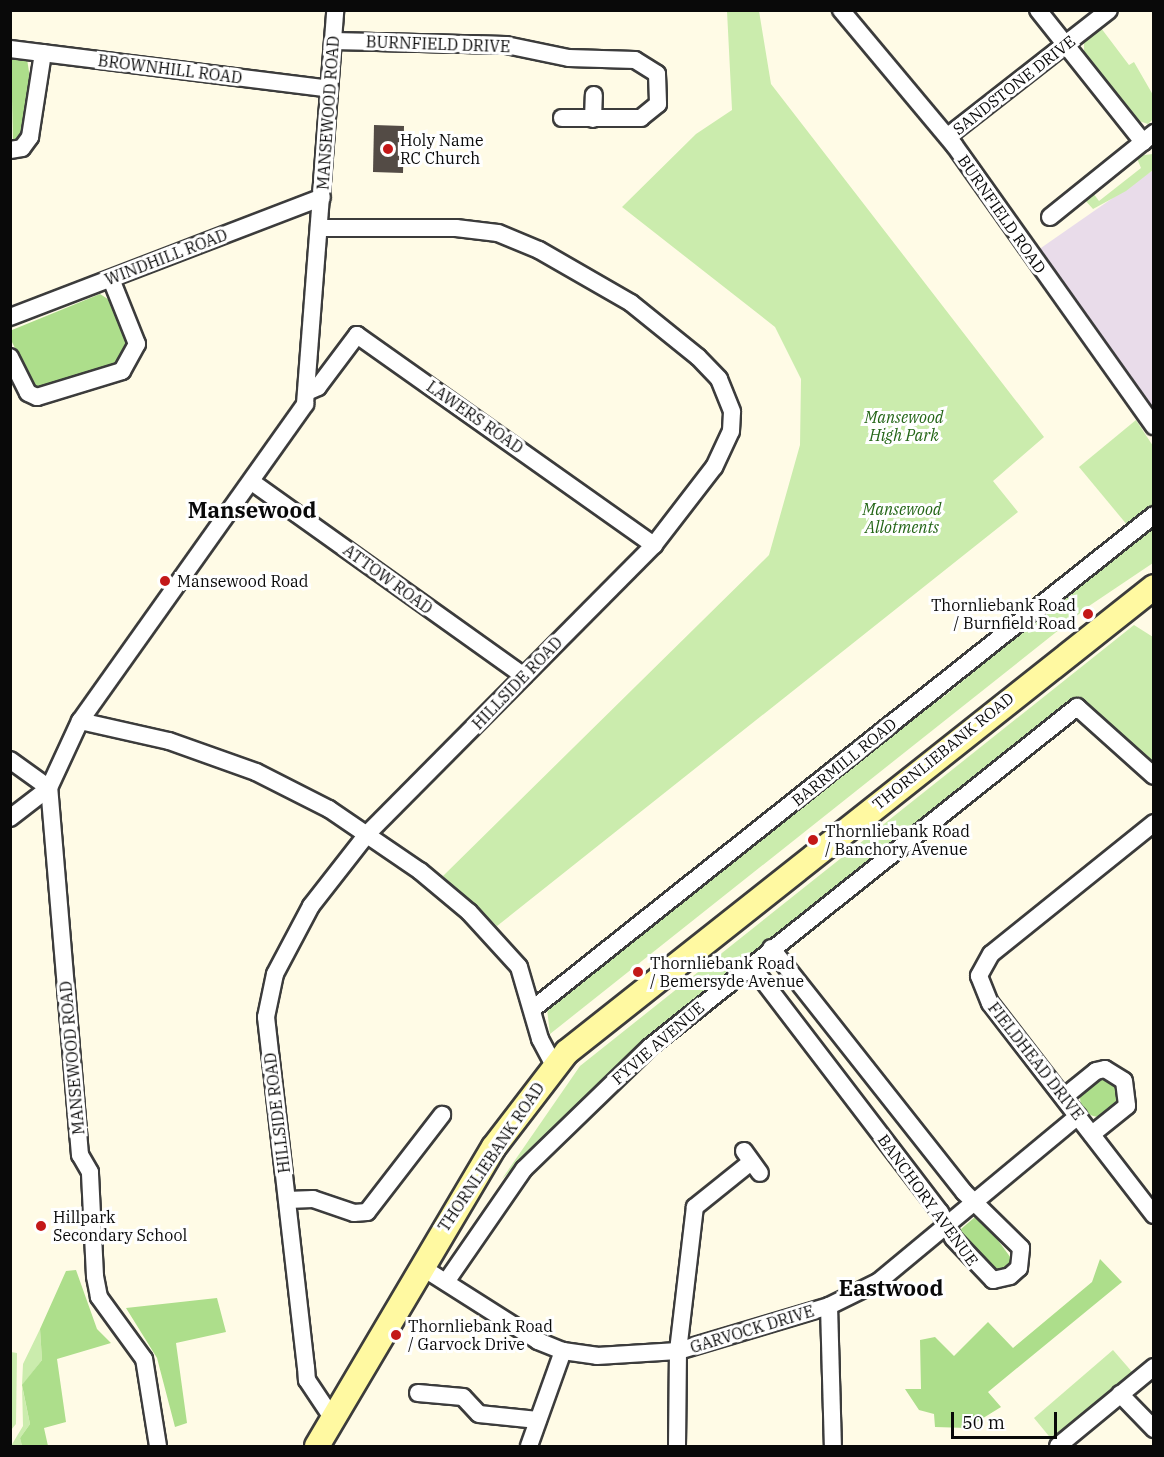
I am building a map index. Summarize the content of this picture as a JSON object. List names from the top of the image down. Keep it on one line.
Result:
{"streets":{"main road":["THORNLIEBANK ROAD"],"street":["BURNFIELD DRIVE","BROWNHILL ROAD","SANDSTONE DRIVE","MANSEWOOD ROAD","BURNFIELD ROAD","WINDHILL ROAD","LAWERS ROAD","ATTOW ROAD","HILLSIDE ROAD","BARRMILL ROAD","FYVIE AVENUE","FIELDHEAD DRIVE","BANCHORY AVENUE","GARVOCK DRIVE"]},"crossings":[["BURNFIELD DRIVE","MANSEWOOD ROAD"],["BROWNHILL ROAD","MANSEWOOD ROAD"],["SANDSTONE DRIVE","BURNFIELD ROAD"],["MANSEWOOD ROAD","WINDHILL ROAD"],["MANSEWOOD ROAD","LAWERS ROAD"],["MANSEWOOD ROAD","ATTOW ROAD"],["MANSEWOOD ROAD","HILLSIDE ROAD"],["LAWERS ROAD","HILLSIDE ROAD"],["ATTOW ROAD","HILLSIDE ROAD"],["HILLSIDE ROAD","THORNLIEBANK ROAD"],["THORNLIEBANK ROAD","GARVOCK DRIVE"],["FYVIE AVENUE","BANCHORY AVENUE"],["FYVIE AVENUE","GARVOCK DRIVE"],["FIELDHEAD DRIVE","GARVOCK DRIVE"],["BANCHORY AVENUE","GARVOCK DRIVE"]],"districts":["Mansewood","Eastwood"],"parks":["Mansewood High Park","Mansewood Allotments"],"places":["Holy Name RC Church","Mansewood Road","Thornliebank Road / Burnfield Road","Thornliebank Road / Banchory Avenue","Thornliebank Road / Bemersyde Avenue","Hillpark Secondary School","Thornliebank Road / Garvock Drive"],"scale_bar":"50 m"}
